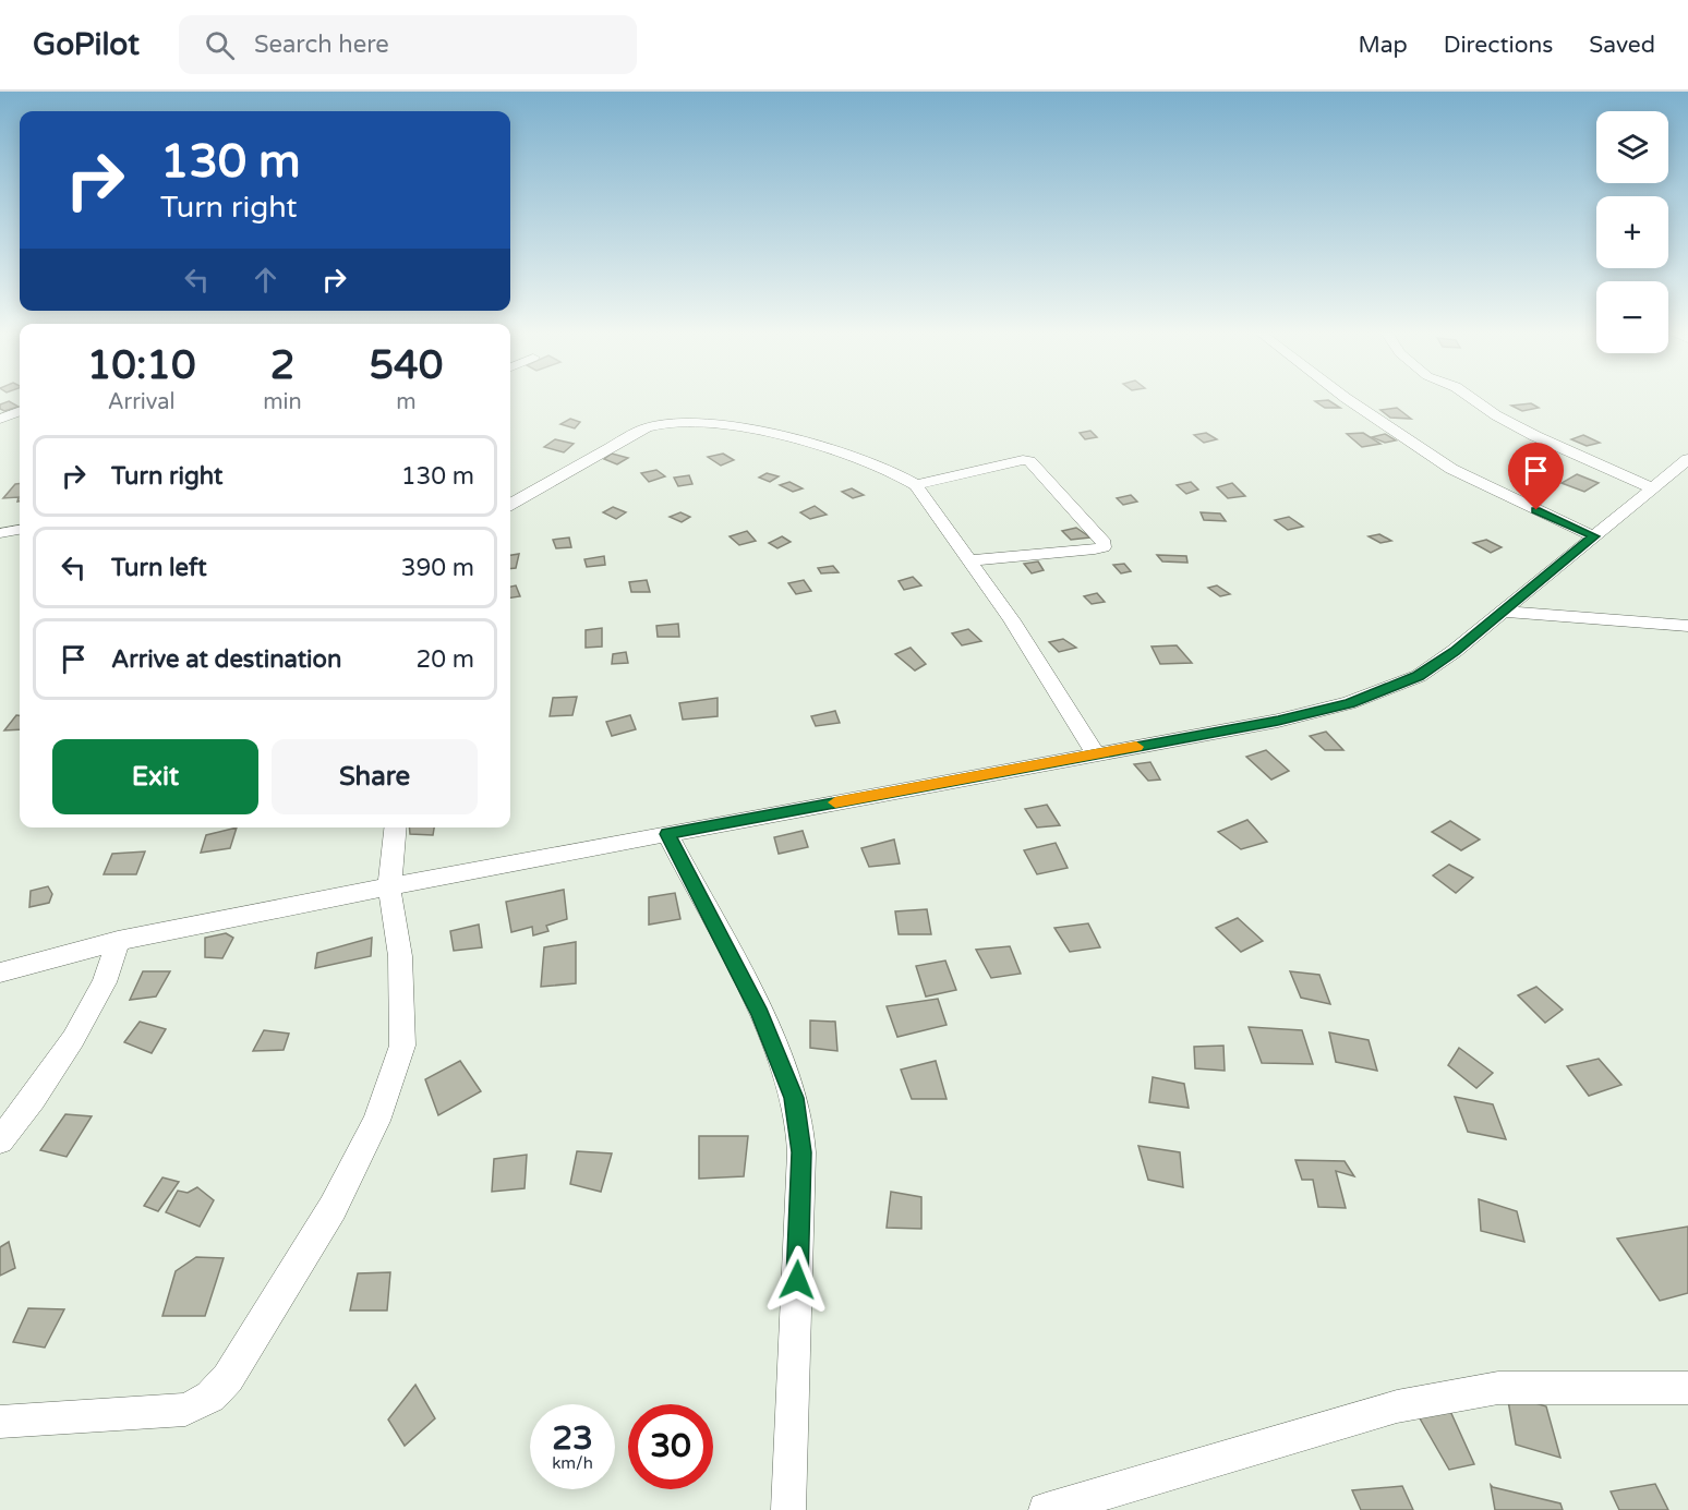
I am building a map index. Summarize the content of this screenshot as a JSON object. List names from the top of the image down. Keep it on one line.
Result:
{"page":{"header":"GoPilot","search":"Search here","nav":["Map","Directions","Saved"],"map_buttons":["+","−"],"turn":["130 m","Turn right"],"eta":["10:10","Arrival","2","min","540","m"],"list":[{"name":"Turn right","value":"130 m"},{"name":"Turn left","value":"390 m"},{"name":"Arrive at destination","value":"20 m"}],"buttons":["Exit","Share"],"speed":"23 km/h","limit":"30"}}
